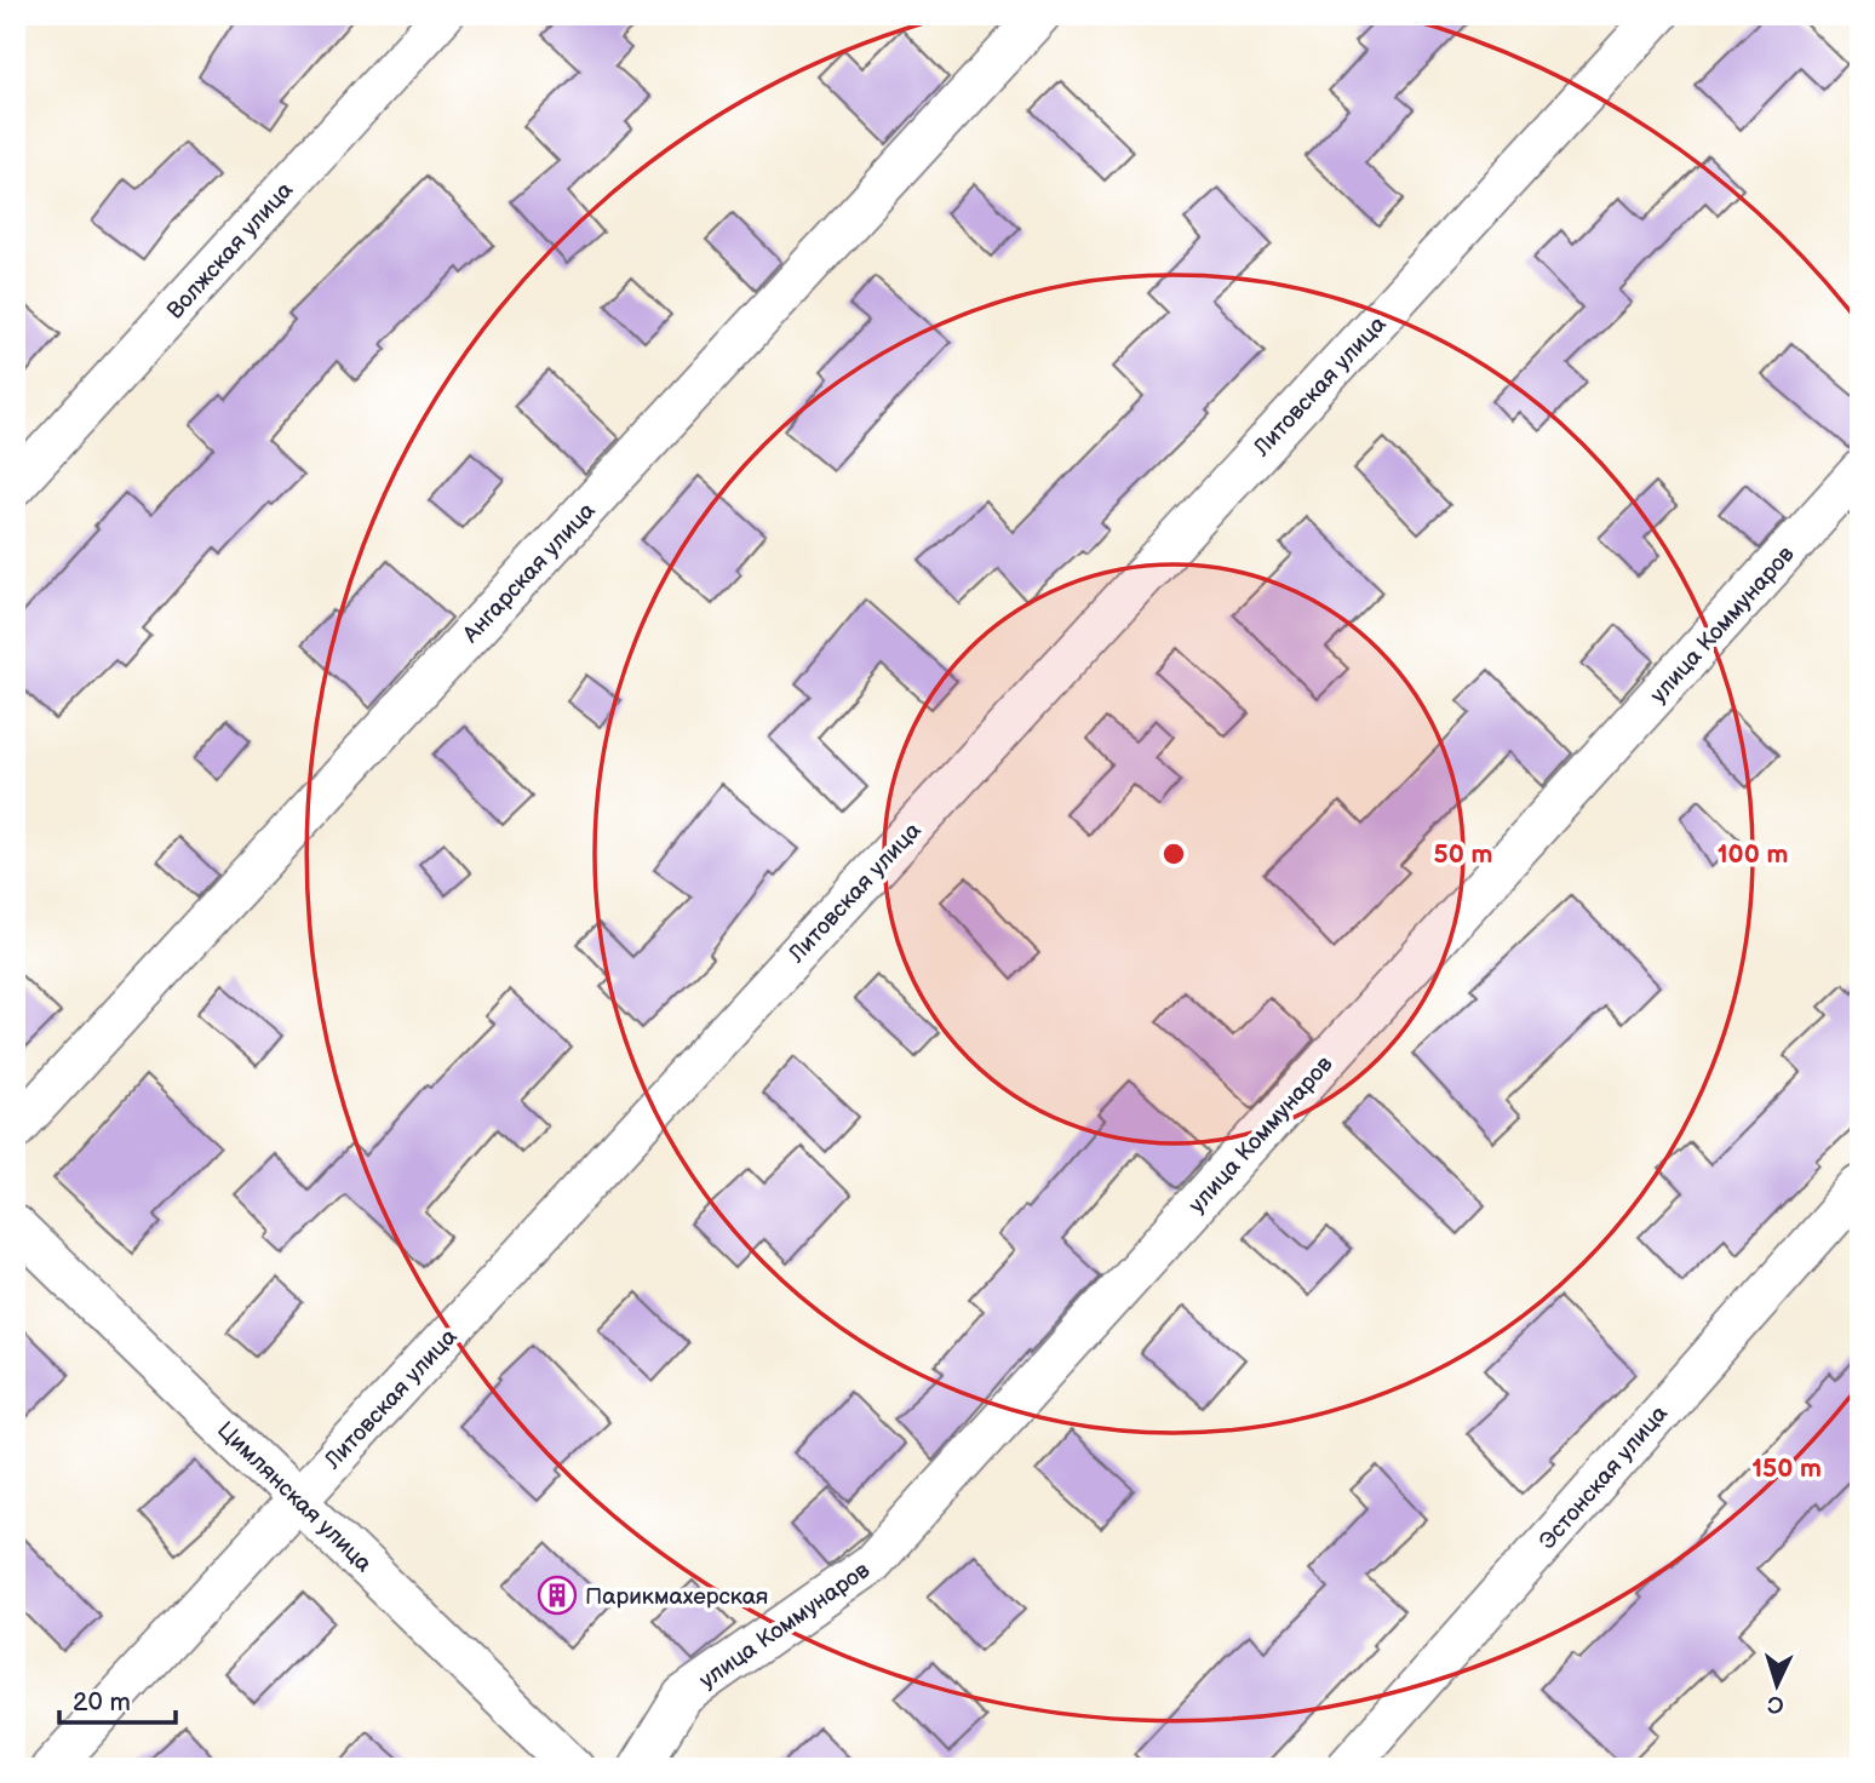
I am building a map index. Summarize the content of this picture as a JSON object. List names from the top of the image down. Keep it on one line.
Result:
{"streets":{"street":["Волжская улица","Литовская улица","Ангарская улица","улица Коммунаров","Эстонская улица","Цимлянская улица"]},"crossings":[["Литовская улица","Цимлянская улица"]],"places":{"building":["Парикмахерская"]},"scale_bar":"20 m","north":"bottom","rings":["50 m","100 m","150 m"]}
